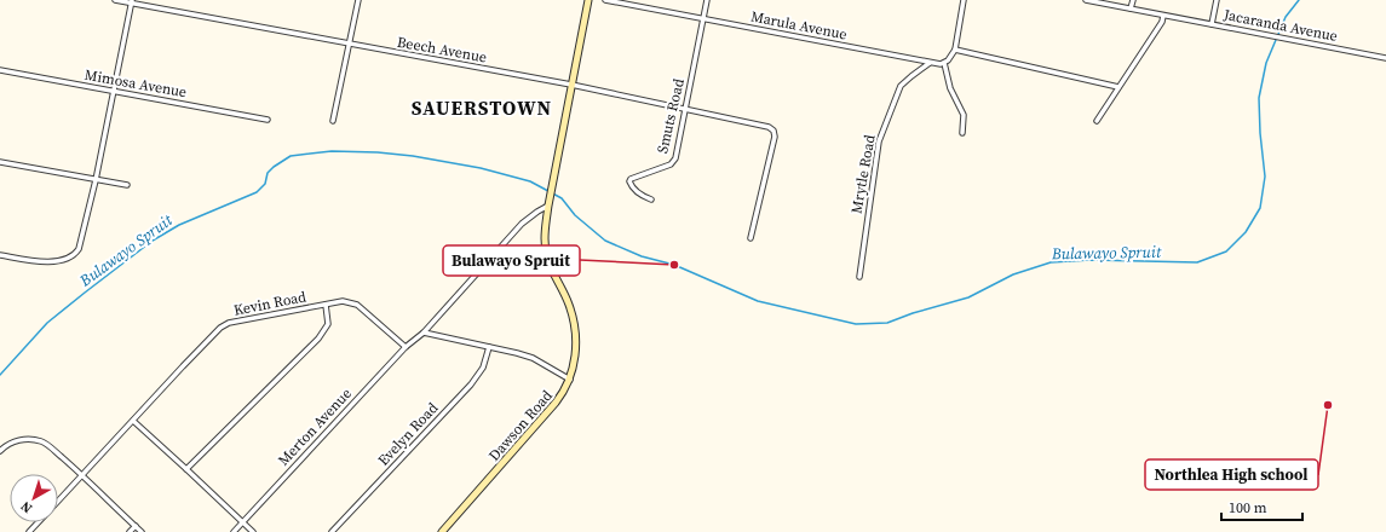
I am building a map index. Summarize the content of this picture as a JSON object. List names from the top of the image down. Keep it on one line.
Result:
{"streets":{"street":["Marula Avenue","Jacaranda Avenue","Beech Avenue","Mimosa Avenue","Smuts Road","Mrytle Road","Kevin Road","Dawson Road","Merton Avenue","Evelyn Road"]},"crossings":[["Marula Avenue","Smuts Road"],["Marula Avenue","Mrytle Road"],["Beech Avenue","Smuts Road"],["Beech Avenue","Dawson Road"],["Kevin Road","Merton Avenue"],["Dawson Road","Merton Avenue"]],"districts":["SAUERSTOWN"],"water":["Bulawayo Spruit"],"places":["Bulawayo Spruit","Northlea High school"],"scale_bar":"100 m","north":"bottom left"}
